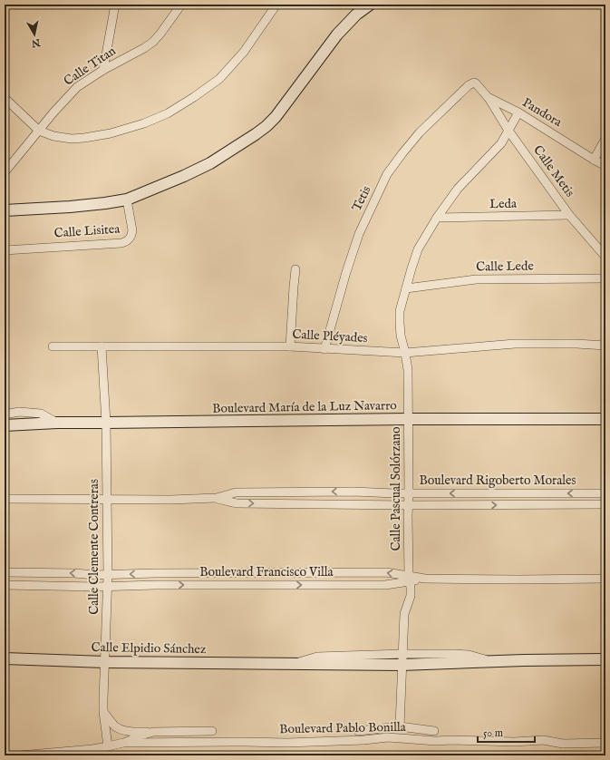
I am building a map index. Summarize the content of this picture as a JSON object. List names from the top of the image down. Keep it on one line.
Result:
{"streets":{"street":["Calle Titan","Pandora","Calle Metis","Tetis","Leda","Calle Lisitea","Calle Lede","Calle Pléyades","Boulevard María de la Luz Navarro","Boulevard Rigoberto Morales","Calle Pascual Solórzano","Calle Clemente Contreras","Boulevard Francisco Villa","Calle Elpidio Sánchez","Boulevard Pablo Bonilla"]},"crossings":[["Pandora","Calle Metis"],["Pandora","Tetis"],["Pandora","Calle Pascual Solórzano"],["Calle Metis","Leda"],["Calle Metis","Calle Pascual Solórzano"],["Tetis","Calle Pléyades"],["Leda","Calle Pascual Solórzano"],["Calle Lede","Calle Pascual Solórzano"],["Calle Pléyades","Calle Pascual Solórzano"],["Calle Pléyades","Calle Clemente Contreras"],["Boulevard María de la Luz Navarro","Calle Pascual Solórzano"],["Boulevard María de la Luz Navarro","Calle Clemente Contreras"],["Boulevard Rigoberto Morales","Calle Pascual Solórzano"],["Boulevard Rigoberto Morales","Calle Clemente Contreras"],["Calle Pascual Solórzano","Boulevard Francisco Villa"],["Calle Pascual Solórzano","Calle Elpidio Sánchez"],["Calle Pascual Solórzano","Boulevard Pablo Bonilla"],["Calle Clemente Contreras","Boulevard Francisco Villa"],["Calle Clemente Contreras","Calle Elpidio Sánchez"],["Calle Clemente Contreras","Boulevard Pablo Bonilla"]],"scale_bar":"50 m","north":"bottom"}
